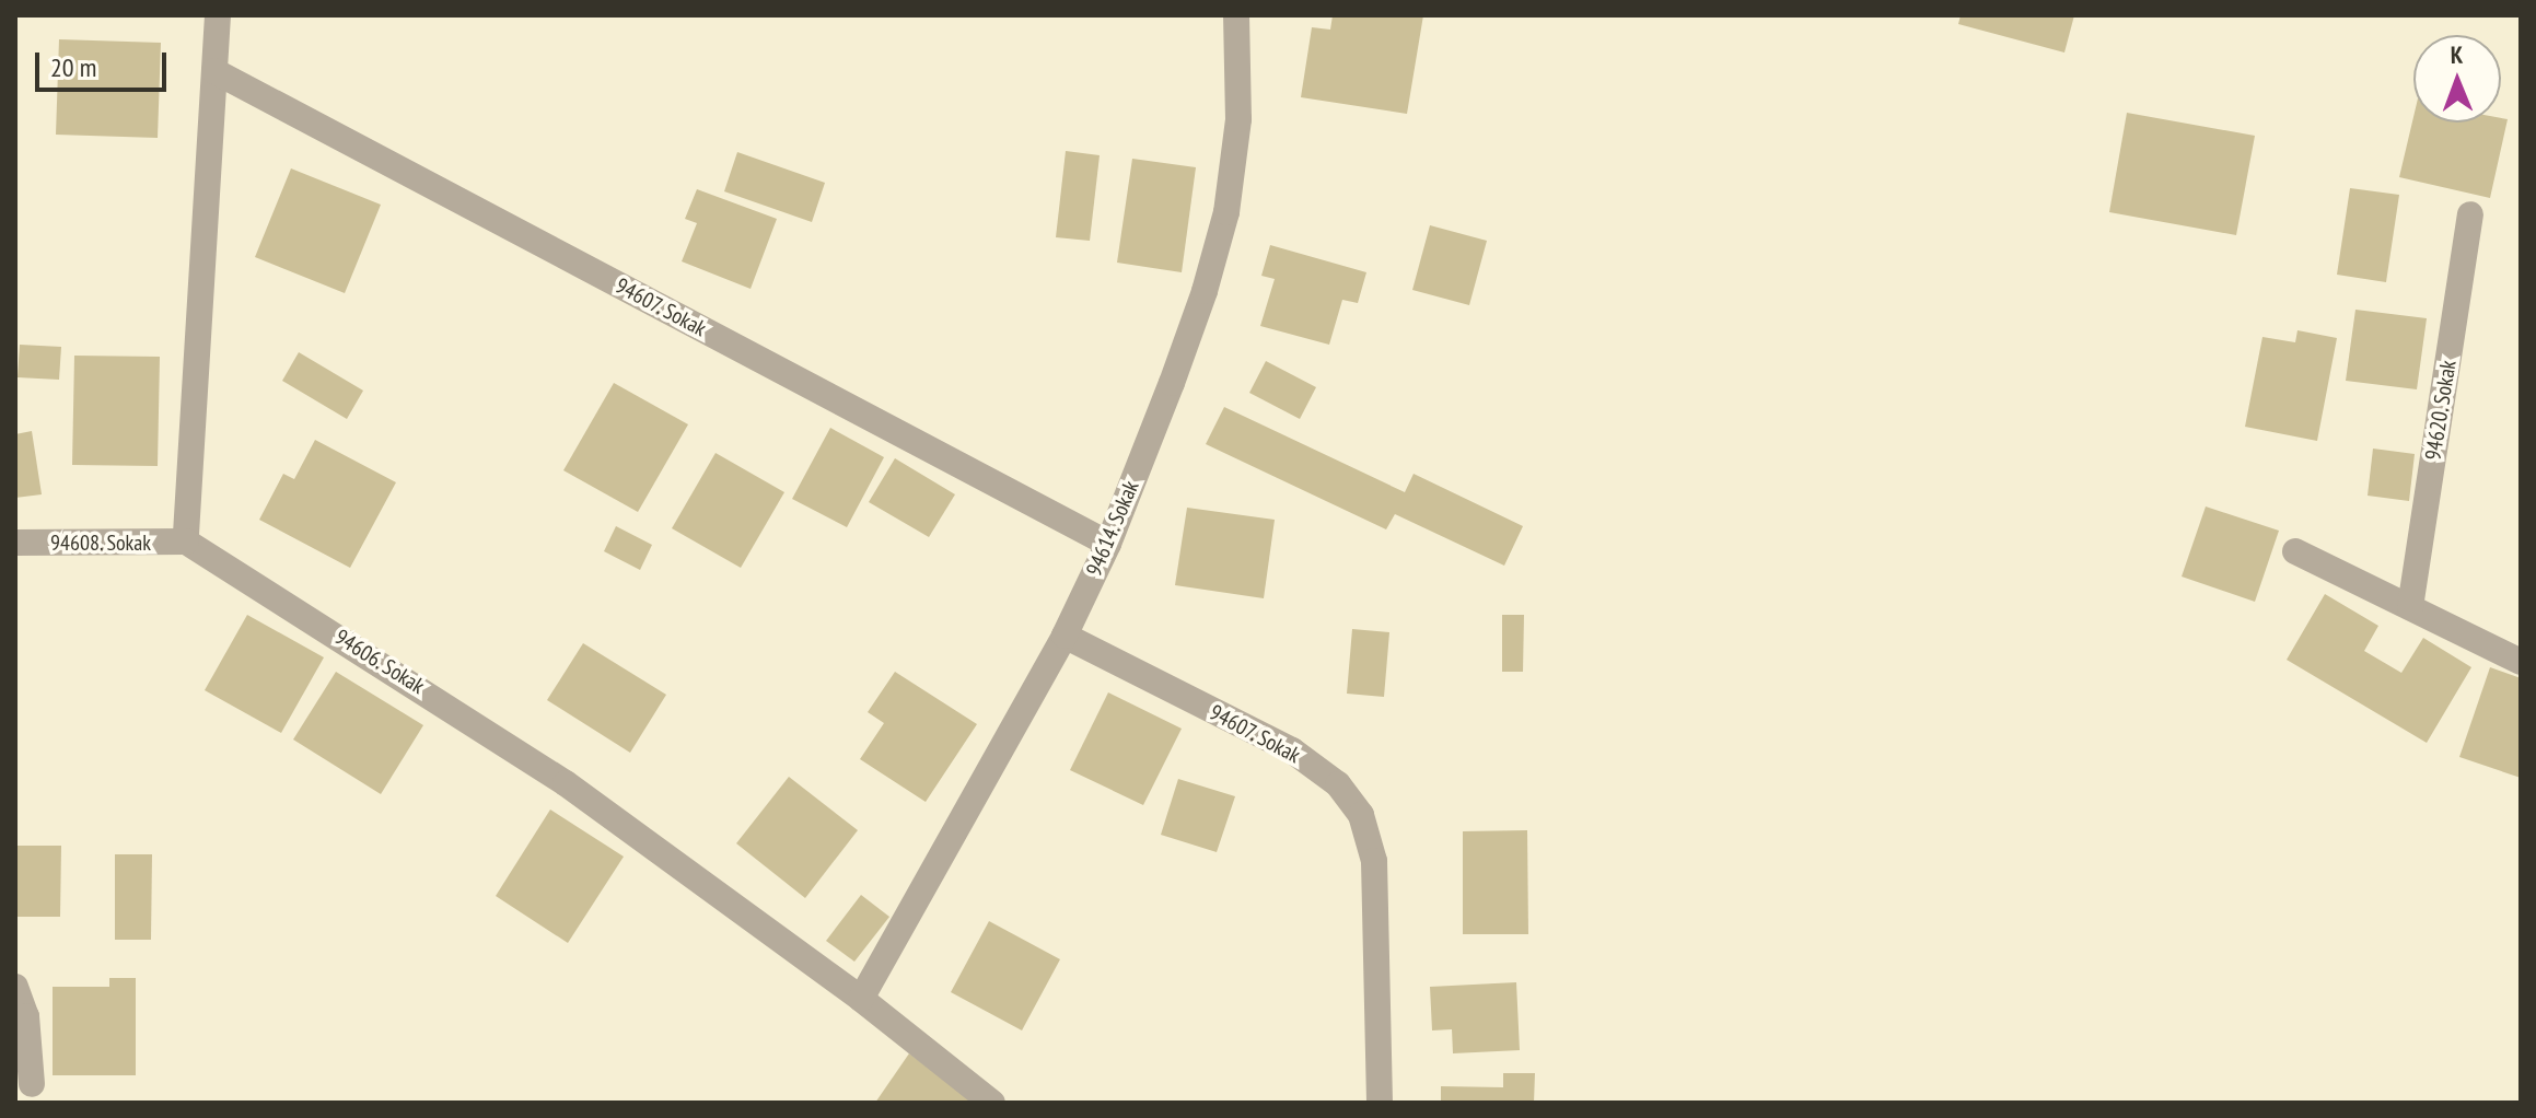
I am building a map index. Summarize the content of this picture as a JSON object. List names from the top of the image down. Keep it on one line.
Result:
{"streets":{"street":["94607. Sokak","94620. Sokak","94614. Sokak","94608. Sokak","94606. Sokak"]},"crossings":[["94607. Sokak","94614. Sokak"],["94614. Sokak","94606. Sokak"],["94608. Sokak","94606. Sokak"]],"scale_bar":"20 m","north":"top"}
